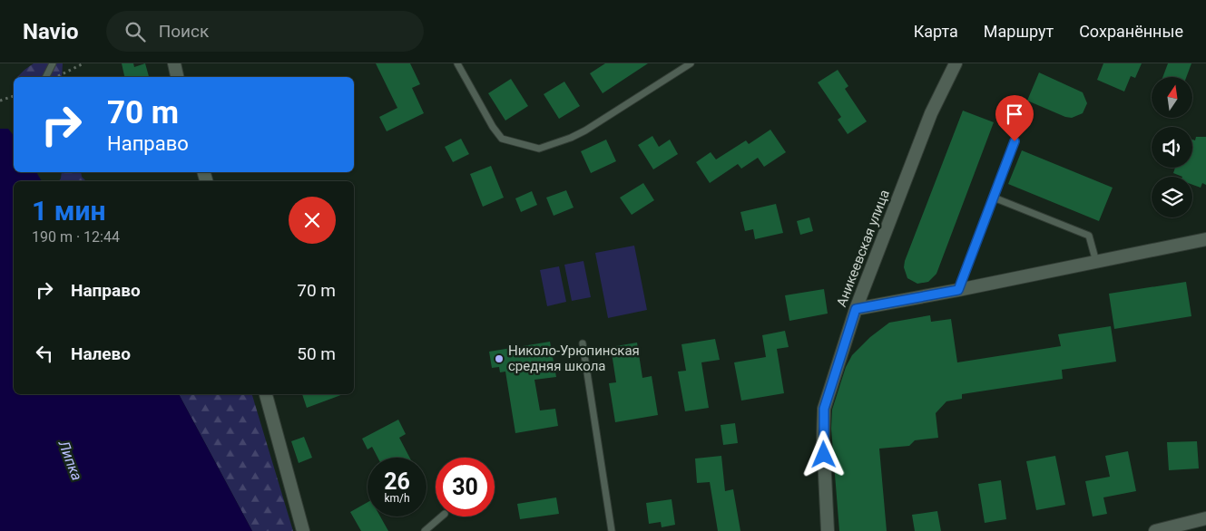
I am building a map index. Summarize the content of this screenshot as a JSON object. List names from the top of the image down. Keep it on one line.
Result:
{"streets":{"street":["Аникеевская улица"]},"water":["Липка"],"places":["Николо-Урюпинская средняя школа"],"north":"top","page":{"header":"Navio","search":"Поиск","nav":["Карта","Маршрут","Сохранённые"],"turn":["70 m","Направо"],"heading":["1 мин","190 m · 12:44"],"list":[{"name":"Направо","value":"70 m"},{"name":"Налево","value":"50 m"}],"speed":"26 km/h","limit":"30"}}
